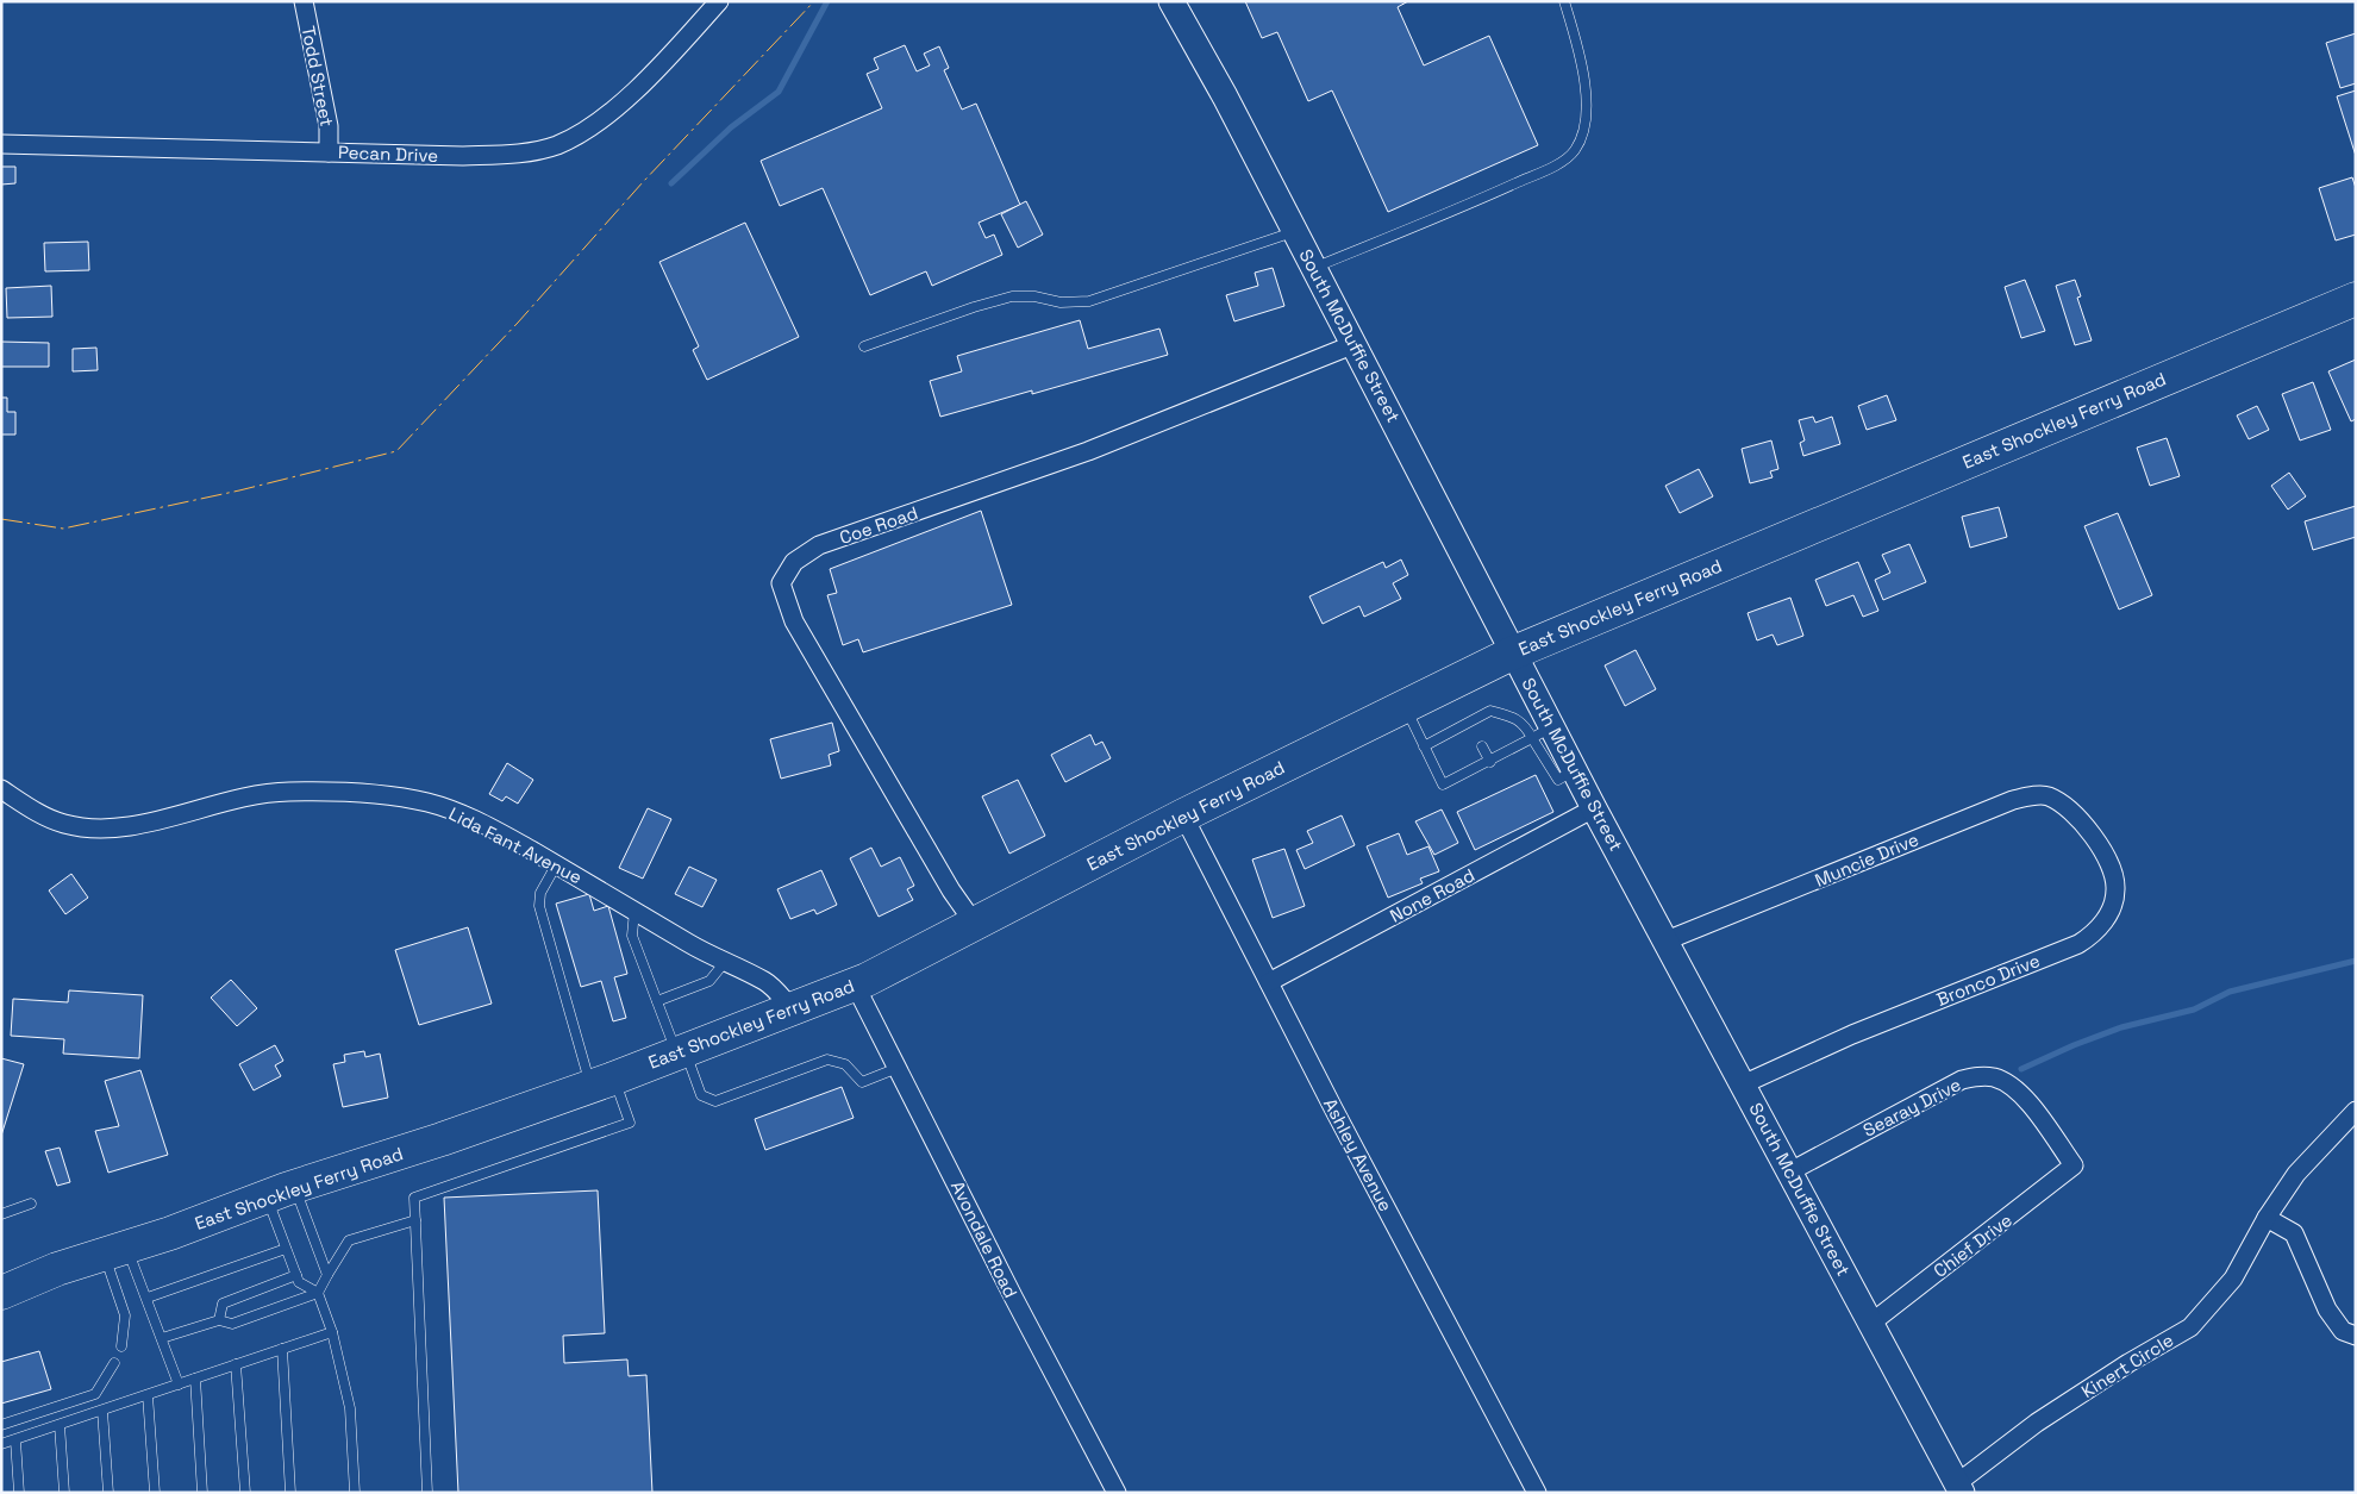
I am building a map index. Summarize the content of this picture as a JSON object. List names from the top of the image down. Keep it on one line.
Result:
{"streets":{"highway":["East Shockley Ferry Road"],"street":["Todd Street","Pecan Drive","South McDuffie Street","Coe Road","Lida Fant Avenue","Muncie Drive","None Road","Bronco Drive","Searay Drive","Ashley Avenue","Avondale Road","Chief Drive","Kinert Circle"]},"crossings":[["Todd Street","Pecan Drive"],["South McDuffie Street","East Shockley Ferry Road"],["South McDuffie Street","Coe Road"],["South McDuffie Street","Muncie Drive"],["South McDuffie Street","None Road"],["South McDuffie Street","Bronco Drive"],["South McDuffie Street","Searay Drive"],["South McDuffie Street","Chief Drive"],["South McDuffie Street","Kinert Circle"],["East Shockley Ferry Road","Coe Road"],["East Shockley Ferry Road","Lida Fant Avenue"],["East Shockley Ferry Road","Ashley Avenue"],["East Shockley Ferry Road","Avondale Road"],["Muncie Drive","Bronco Drive"],["None Road","Ashley Avenue"],["Searay Drive","Chief Drive"]]}
